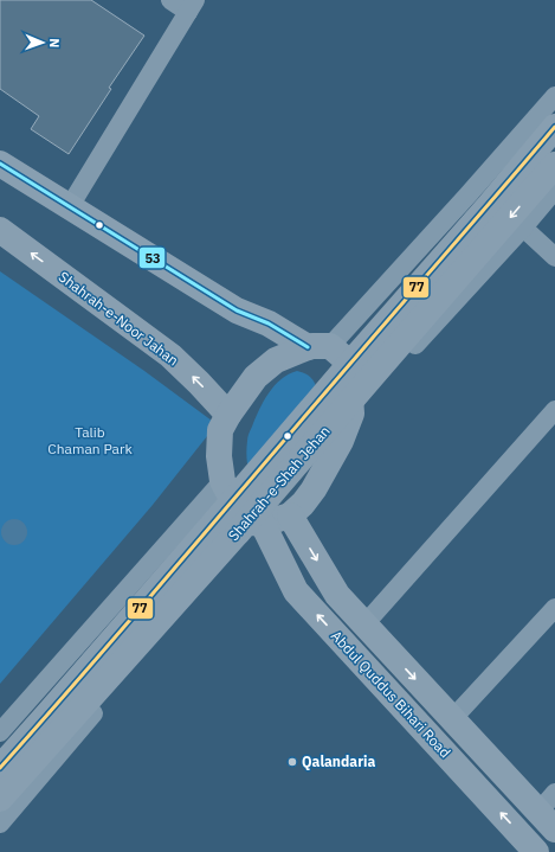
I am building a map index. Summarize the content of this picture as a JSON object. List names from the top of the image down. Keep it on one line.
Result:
{"streets":{"main road":["Shahrah-e-Noor Jahan","Shahrah-e-Shah Jehan","Abdul Quddus Bihari Road"]},"crossings":[["Shahrah-e-Noor Jahan","Abdul Quddus Bihari Road"]],"parks":["Talib Chaman Park"],"places":["Qalandaria"],"lines":["transit line 77","transit line 53"],"north":"right"}
